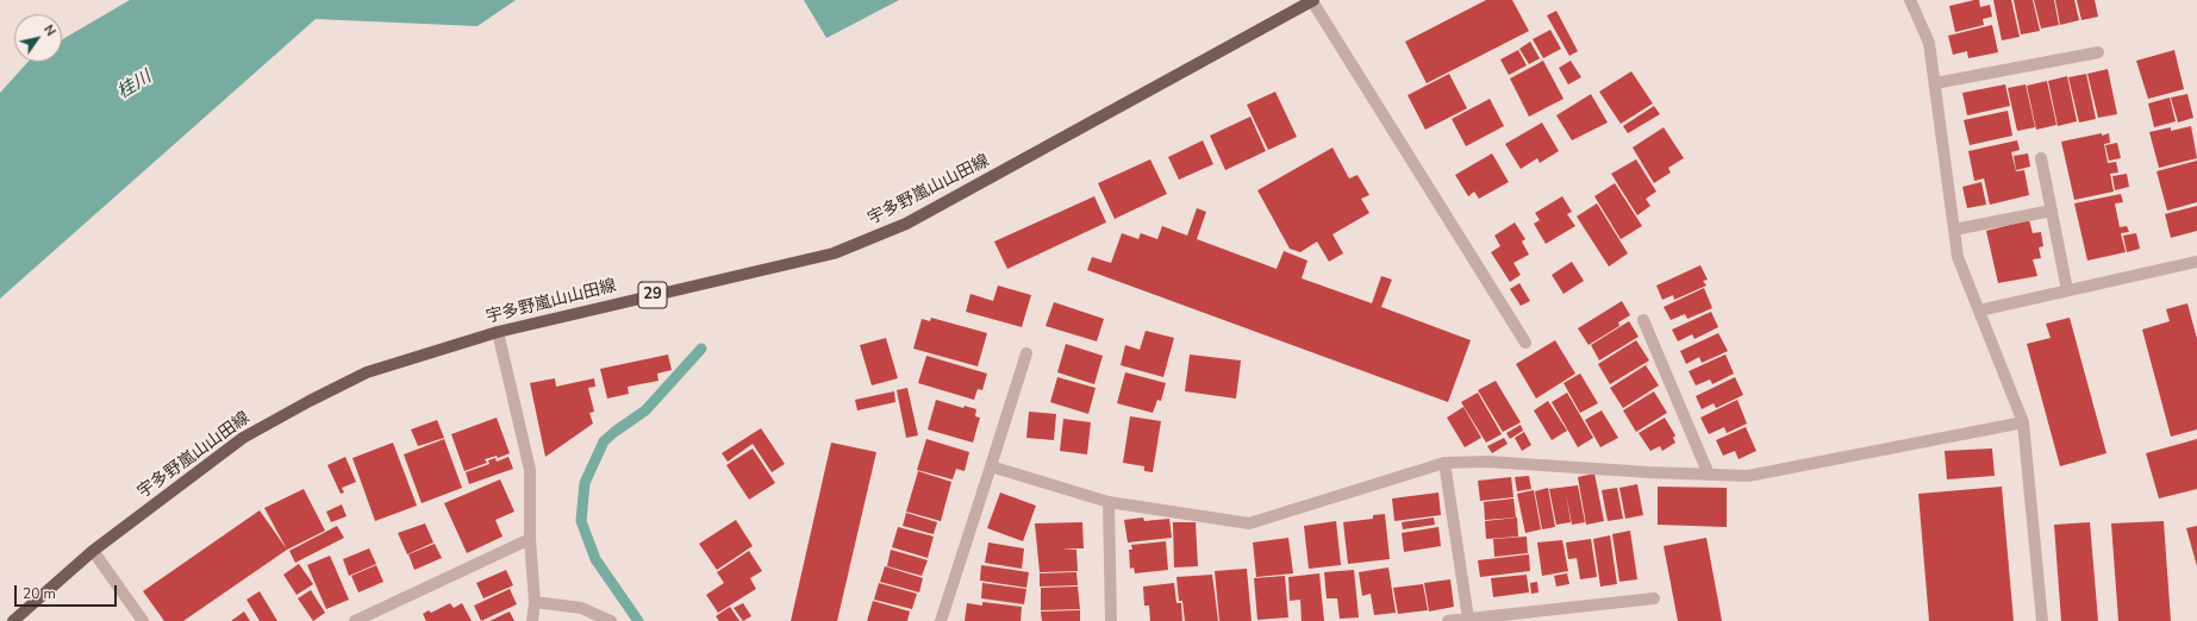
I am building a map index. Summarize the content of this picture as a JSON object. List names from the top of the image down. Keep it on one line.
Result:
{"streets":{"main road":["宇多野嵐山山田線","29"]},"water":["桂川"],"scale_bar":"20 m","north":"top right"}
